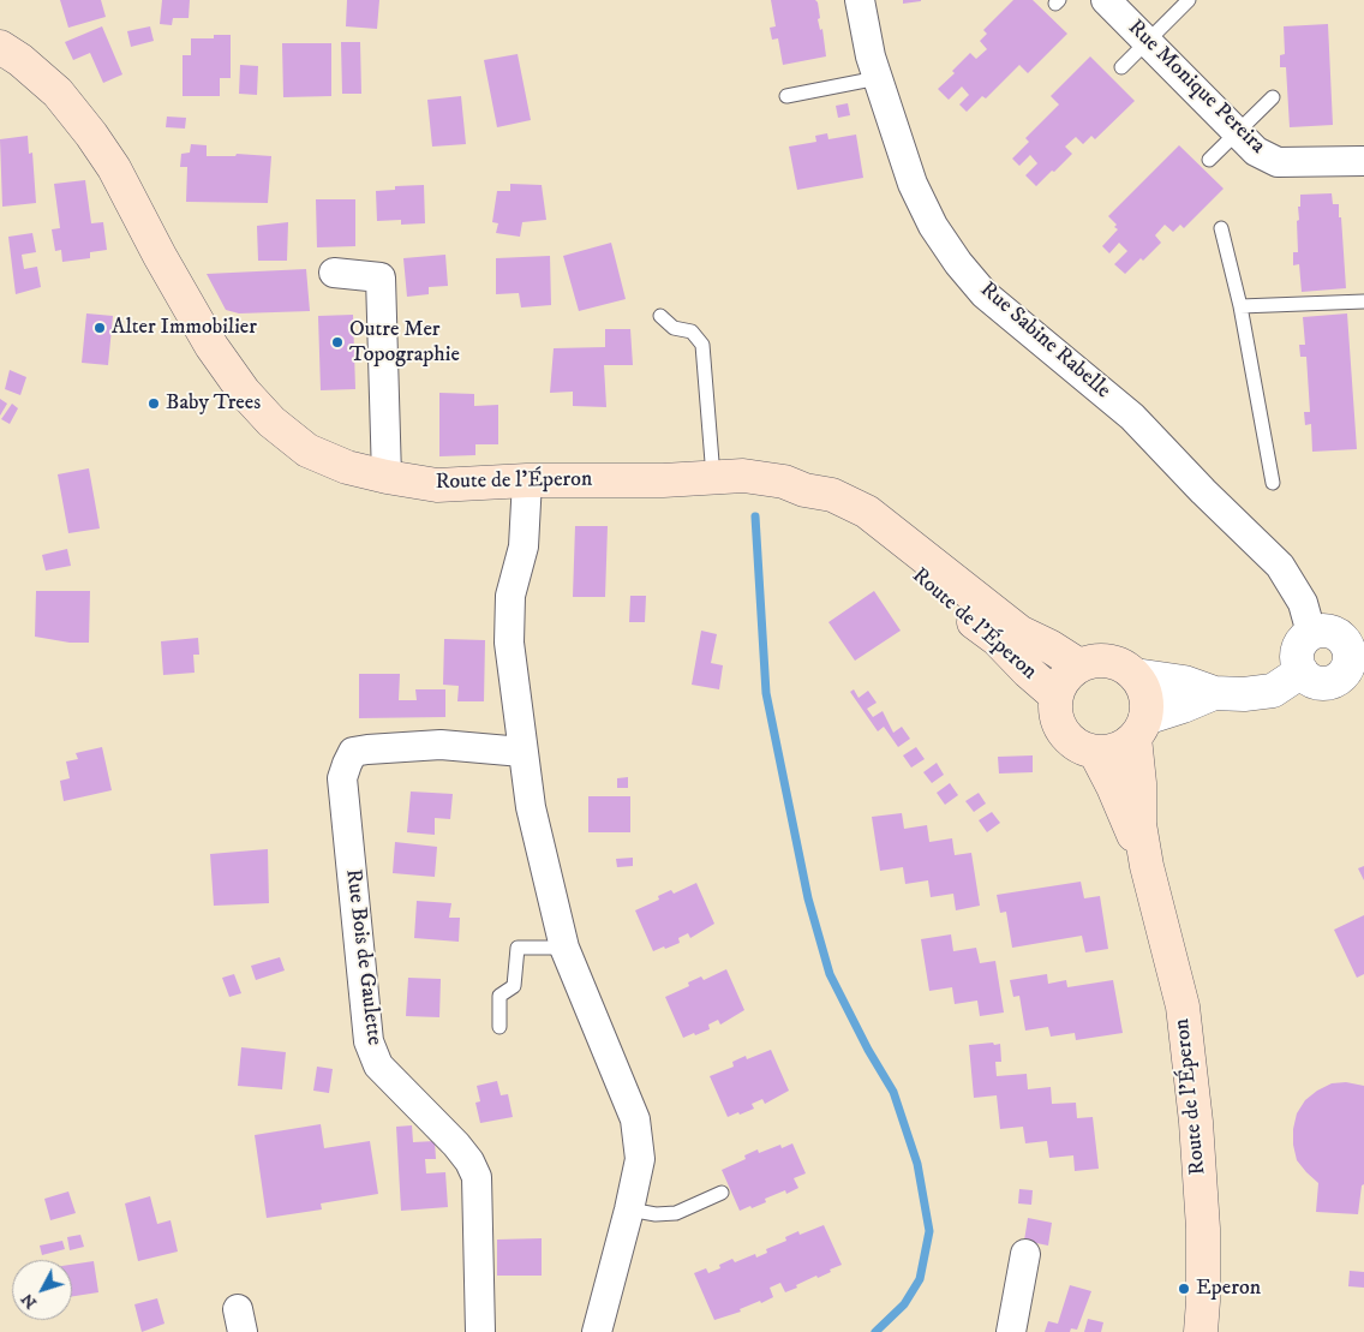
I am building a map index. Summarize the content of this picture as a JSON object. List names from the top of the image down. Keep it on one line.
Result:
{"streets":{"main road":["Route de l'Éperon"],"street":["Rue Monique Pereira","Rue Sabine Rabelle","Rue Bois de Gaulette"]},"places":["Alter Immobilier","Outre Mer Topographie","Baby Trees","Eperon"],"north":"bottom left"}
